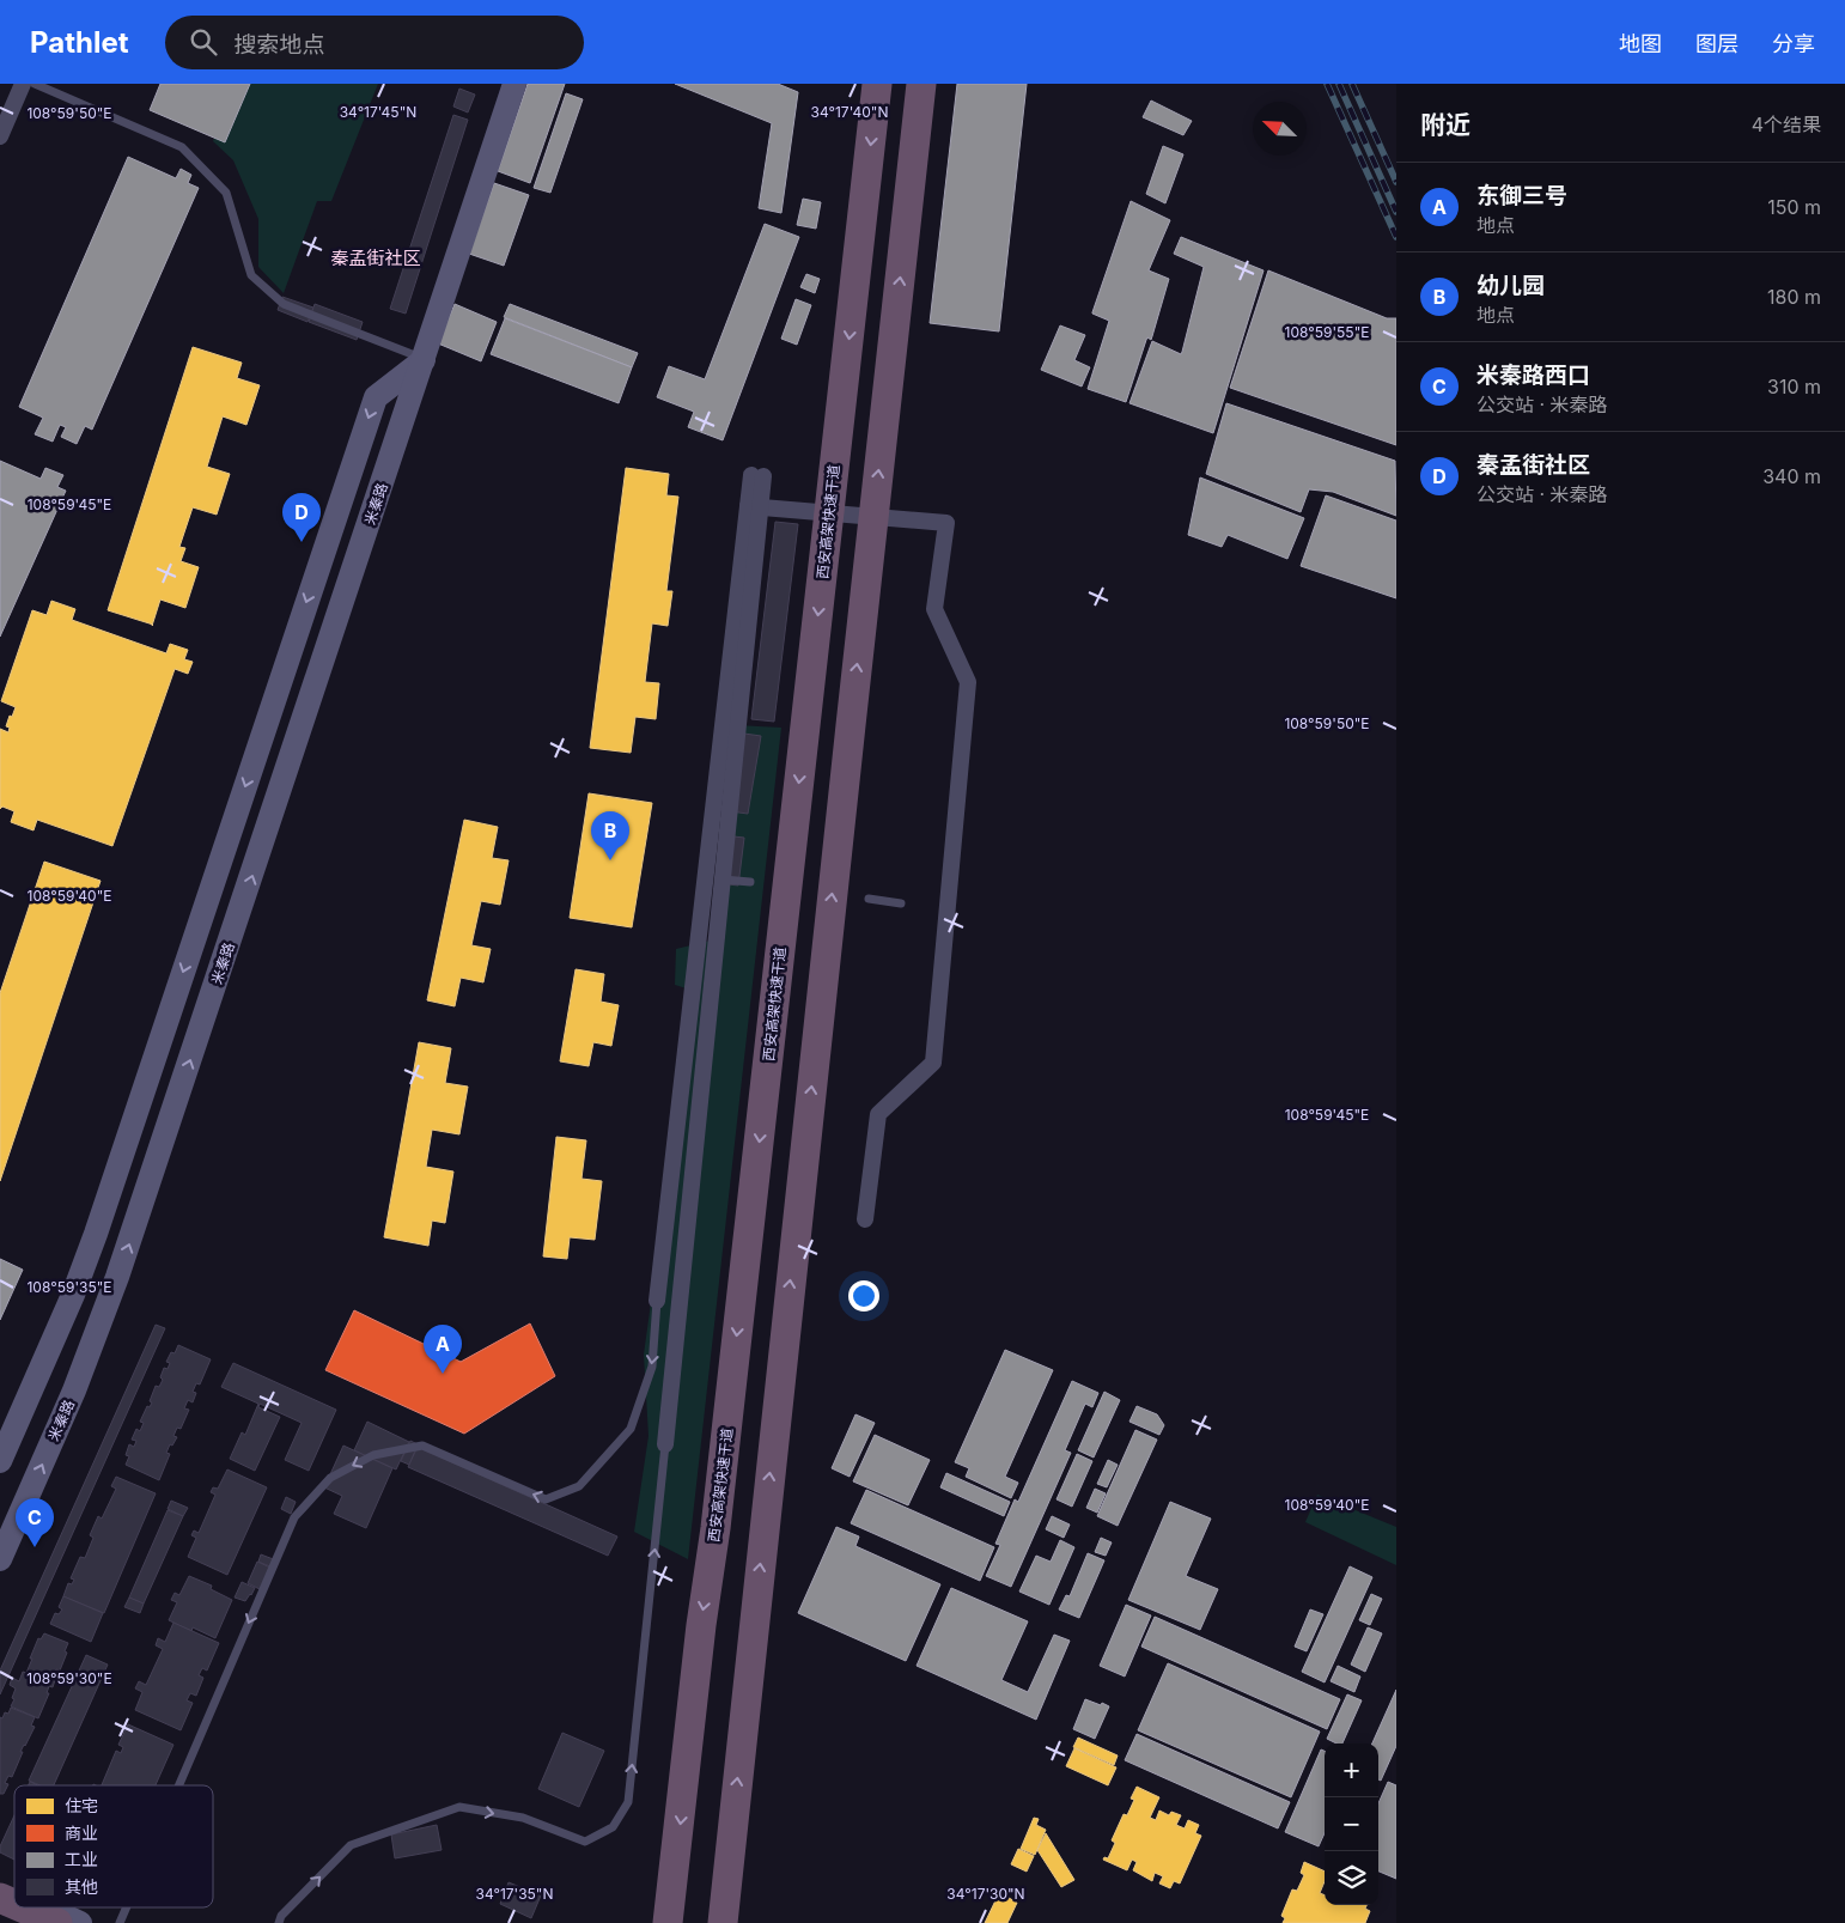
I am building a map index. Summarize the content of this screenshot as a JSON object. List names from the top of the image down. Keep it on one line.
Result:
{"streets":{"highway":["西安高架快速干道"],"street":["米秦路"]},"districts":["秦孟街社区"],"legend":["住宅","商业","工业","其他"],"north":"top left","page":{"header":"Pathlet","search":"搜索地点","nav":["地图","图层","分享"],"heading":["附近","4个结果"],"list":[{"mark":"A","name":"东御三号","note":"地点","value":"150 m"},{"mark":"B","name":"幼儿园","note":"地点","value":"180 m"},{"mark":"C","name":"米秦路西口","note":"公交站 · 米秦路","value":"310 m"},{"mark":"D","name":"秦孟街社区","note":"公交站 · 米秦路","value":"340 m"}],"pins":["D","B","A","C"],"map_buttons":["+","−"]},"coordinates":["34°17'40\"N","34°17'45\"N","108°59'50\"E","108°59'55\"E","108°59'45\"E","108°59'40\"E","108°59'35\"E","108°59'30\"E","34°17'35\"N","34°17'30\"N"]}
